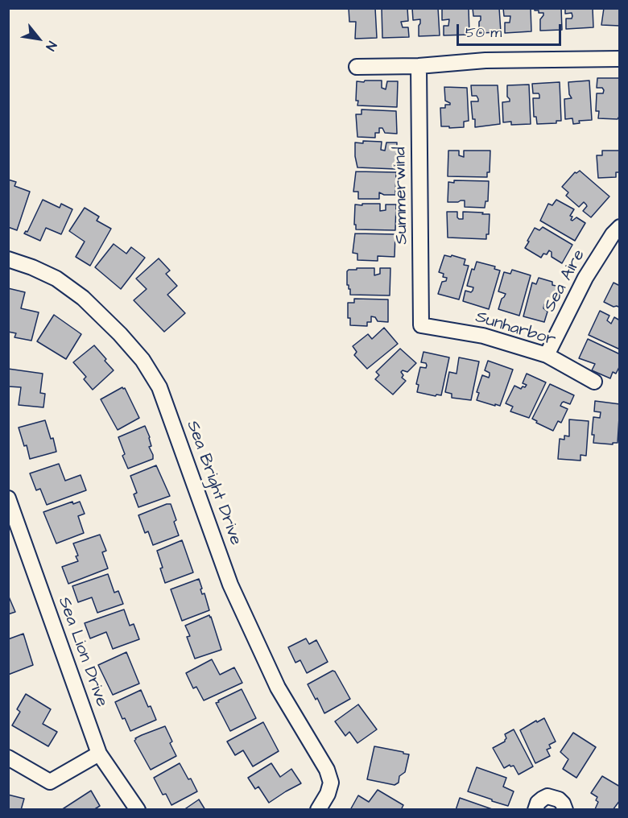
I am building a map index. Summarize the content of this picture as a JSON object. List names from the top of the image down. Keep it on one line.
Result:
{"streets":{"street":["Summerwind","Sea Aire","Sunharbor","Sea Bright Drive","Sea Lion Drive"]},"crossings":[["Summerwind","Sunharbor"],["Sea Aire","Sunharbor"]],"scale_bar":"50 m","north":"bottom right"}
